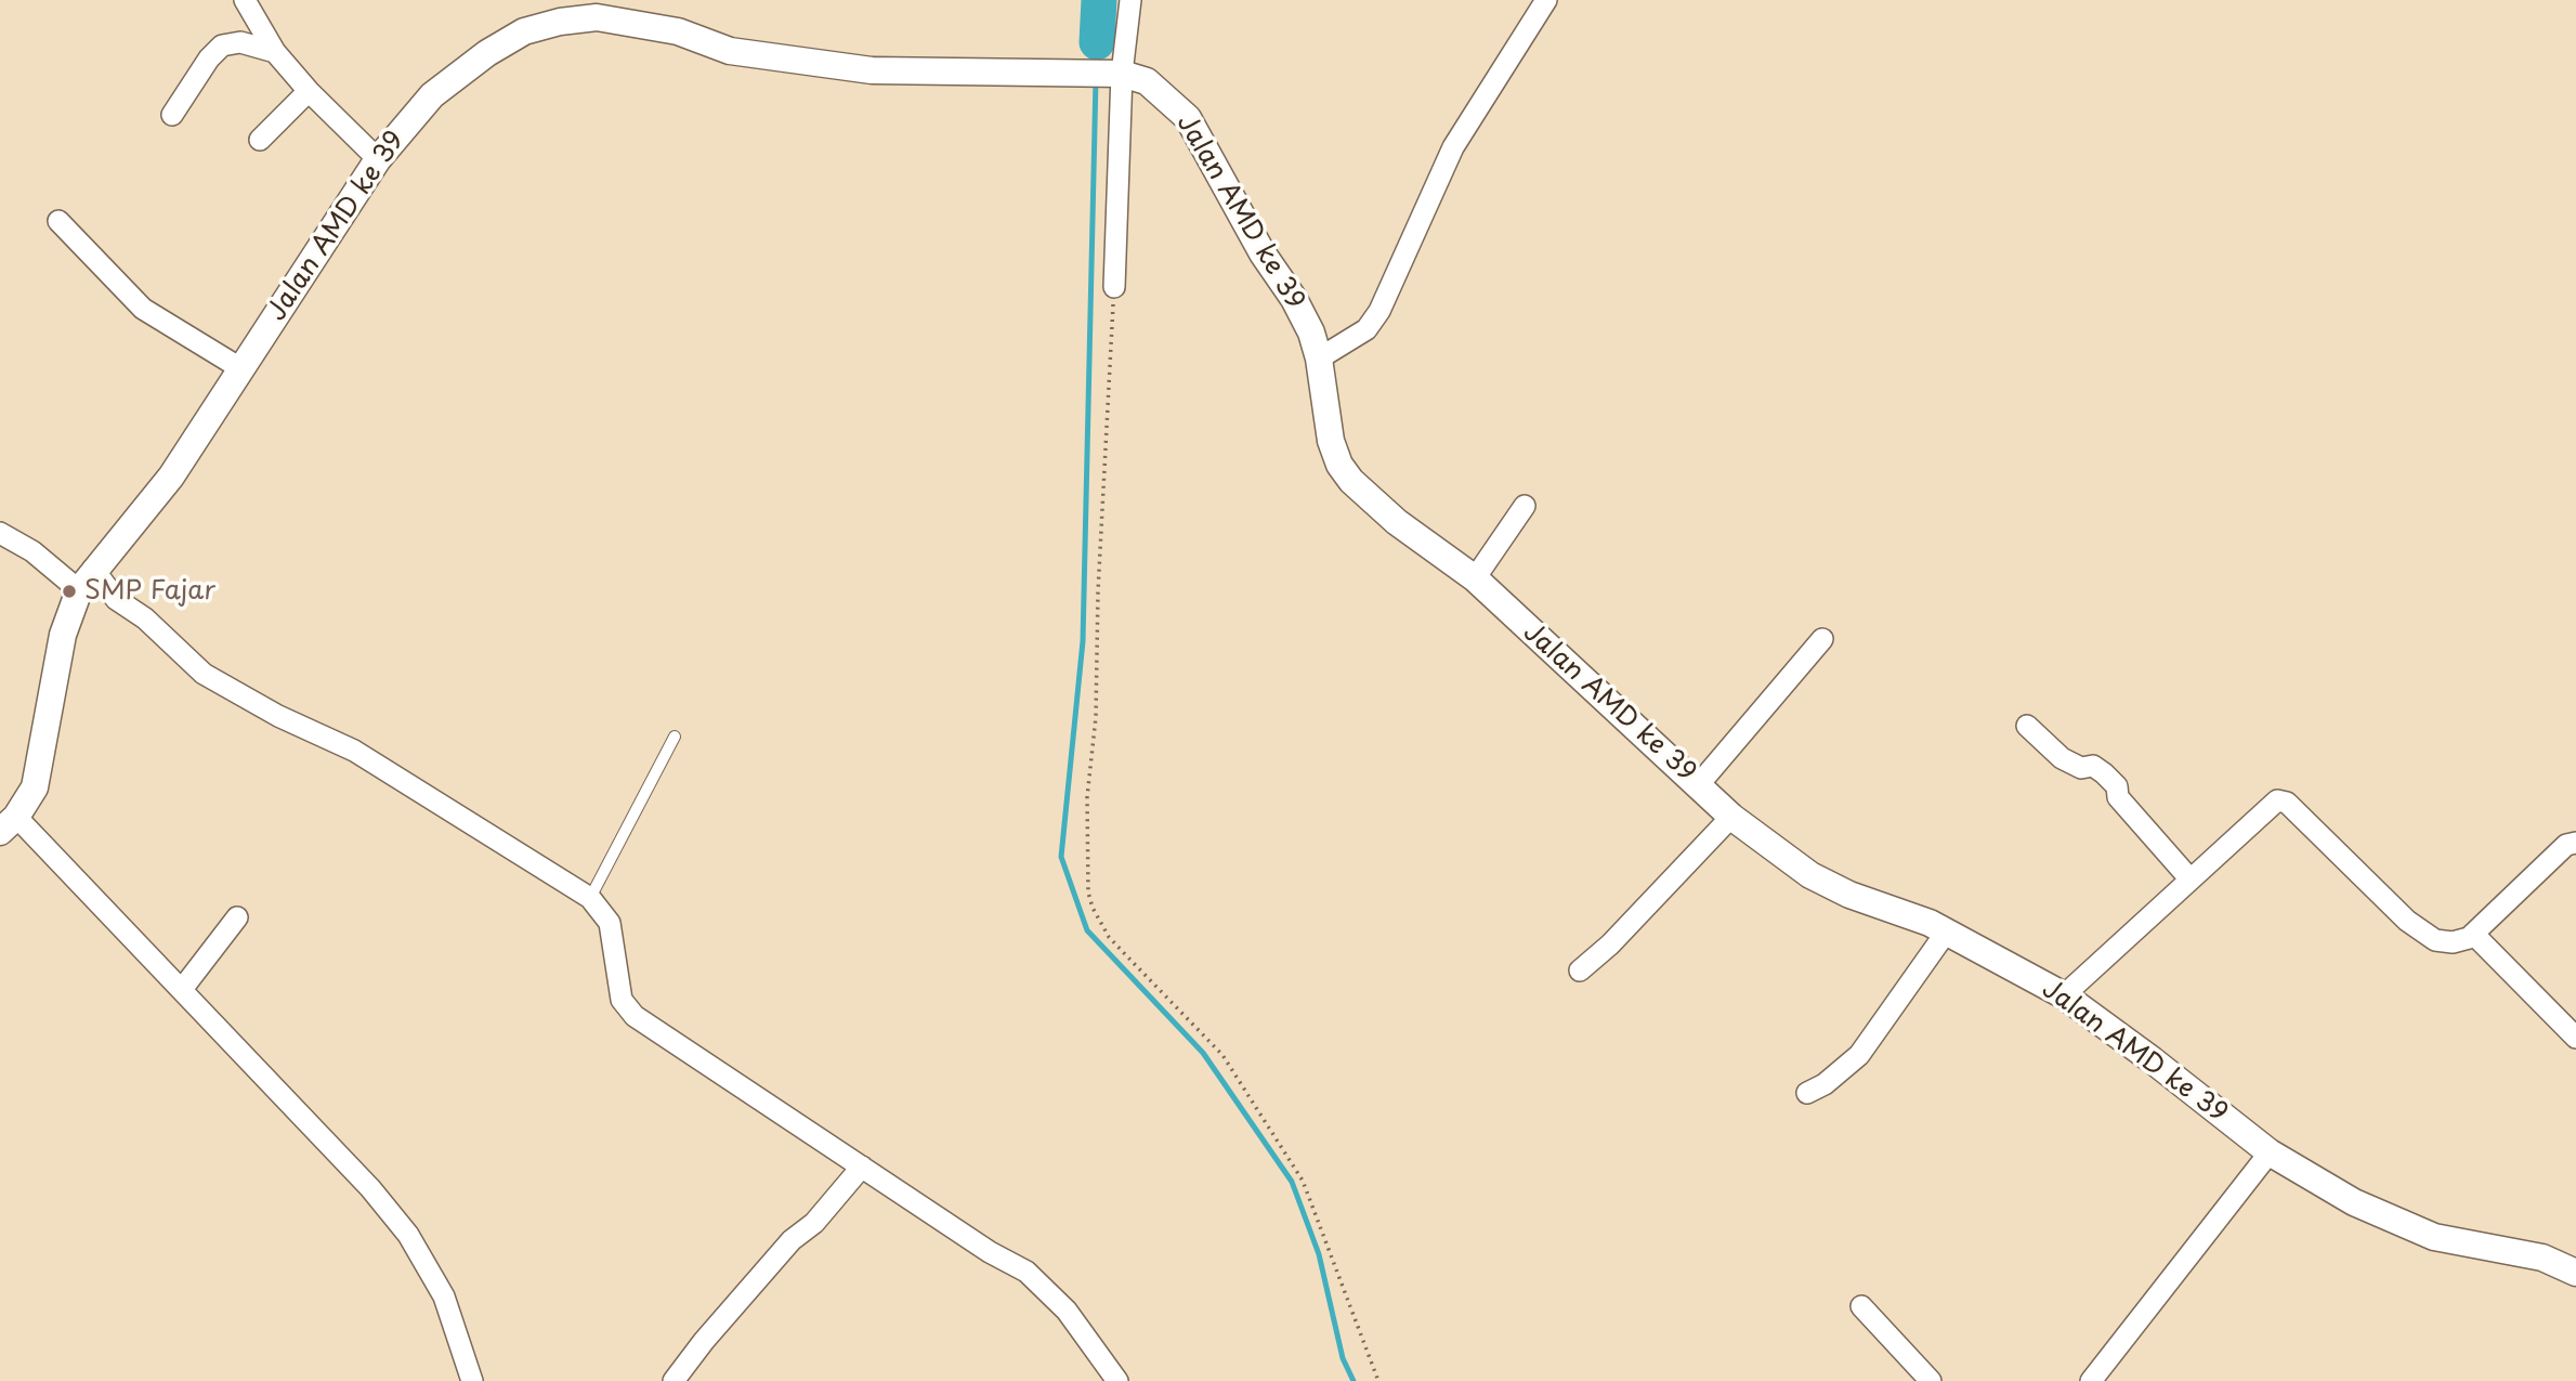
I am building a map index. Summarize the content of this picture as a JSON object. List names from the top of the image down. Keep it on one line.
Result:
{"streets":{"street":["Jalan AMD ke 39"]},"places":["SMP Fajar"]}
